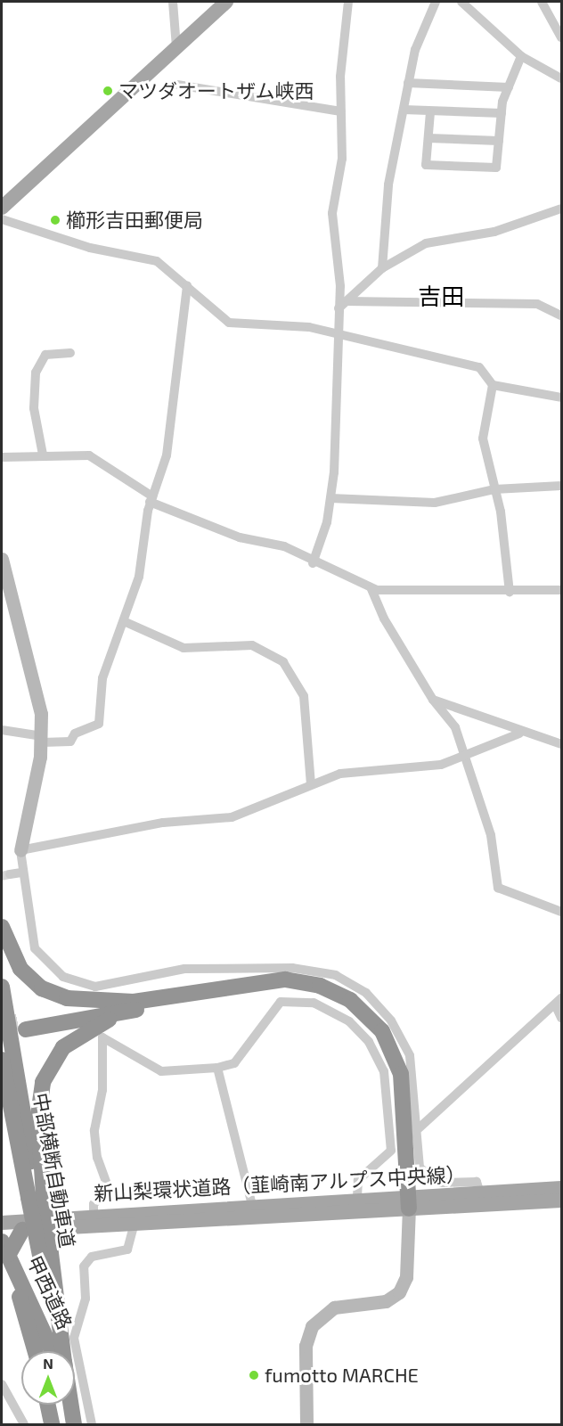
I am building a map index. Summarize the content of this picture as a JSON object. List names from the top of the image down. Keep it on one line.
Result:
{"streets":{"highway":["中部横断自動車道","甲西道路"],"main road":["新山梨環状道路（韮崎南アルプス中央線）"]},"districts":["吉田"],"places":["マツダオートザム峡西","櫛形吉田郵便局","fumotto MARCHE"],"north":"top"}
